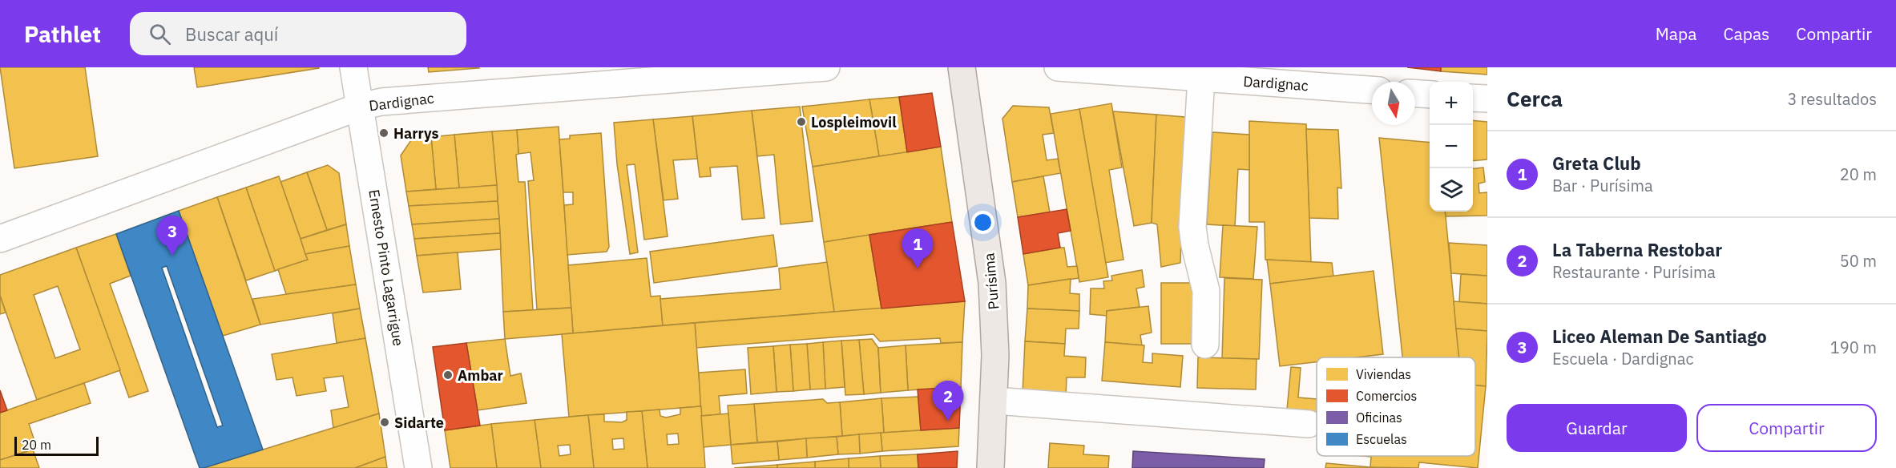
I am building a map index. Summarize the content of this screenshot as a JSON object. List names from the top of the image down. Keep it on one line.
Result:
{"streets":{"main road":["Purísima"],"street":["Dardignac","Ernesto Pinto Lagarrigue"]},"crossings":[["Dardignac","Ernesto Pinto Lagarrigue"]],"places":["Lospleimovil","Harrys","Ambar","Sidarte"],"legend":["Viviendas","Comercios","Oficinas","Escuelas"],"scale_bar":"20 m","north":"bottom","page":{"header":"Pathlet","search":"Buscar aquí","nav":["Mapa","Capas","Compartir"],"heading":["Cerca","3 resultados"],"map_buttons":["+","−"],"list":[{"mark":"1","name":"Greta Club","note":"Bar · Purísima","value":"20 m"},{"mark":"2","name":"La Taberna Restobar","note":"Restaurante · Purísima","value":"50 m"},{"mark":"3","name":"Liceo Aleman De Santiago","note":"Escuela · Dardignac","value":"190 m"}],"pins":["3","1","2"],"buttons":["Guardar","Compartir"],"scale":"20 m"}}
